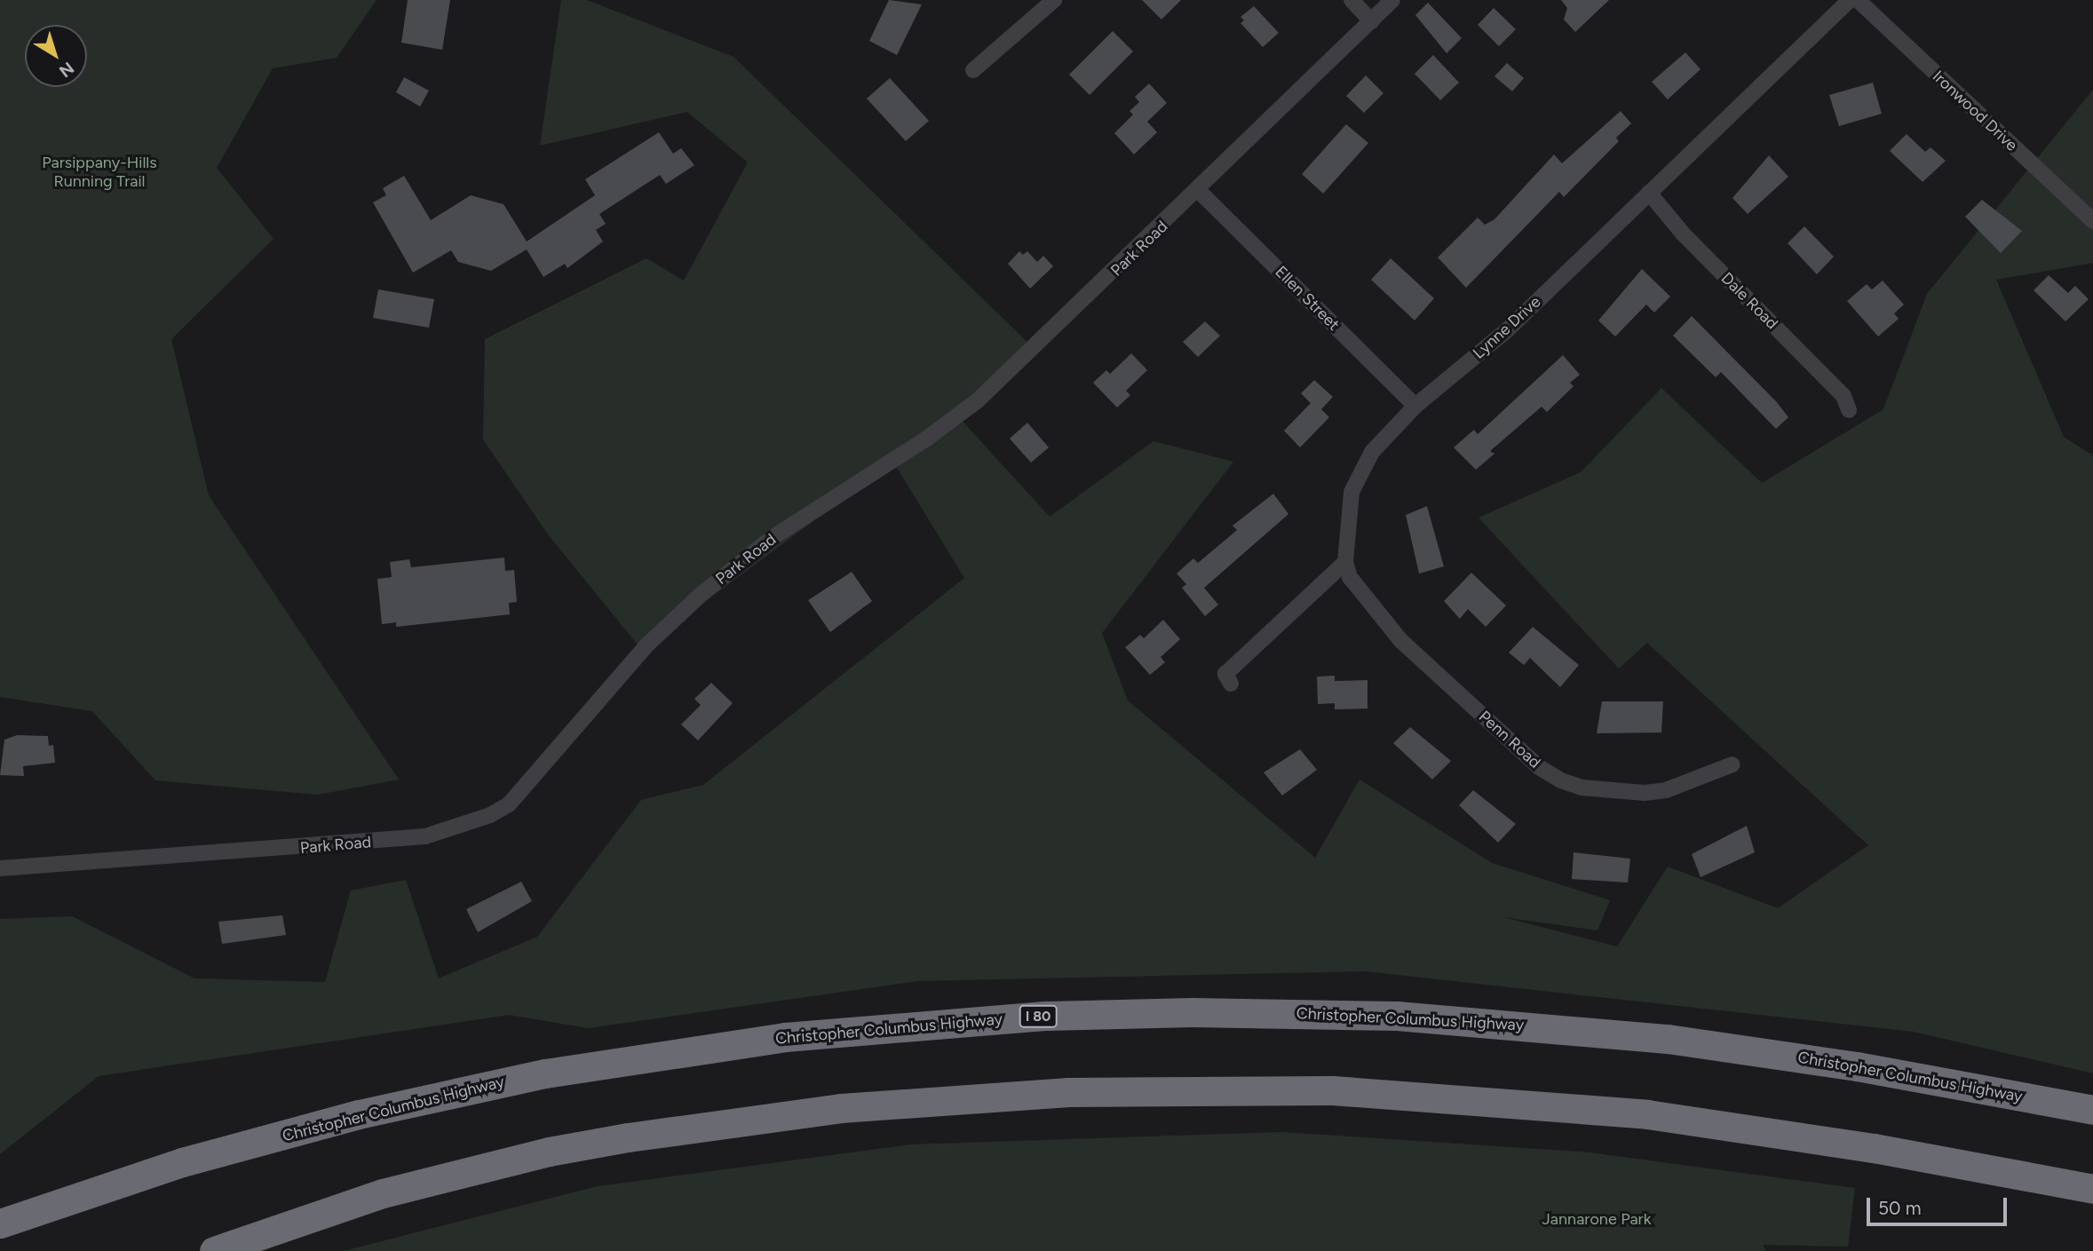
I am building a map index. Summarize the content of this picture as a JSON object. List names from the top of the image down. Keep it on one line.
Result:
{"streets":{"highway":["I 80","Christopher Columbus Highway"],"street":["Ironwood Drive","Park Road","Ellen Street","Dale Road","Lynne Drive","Penn Road"]},"crossings":[["Park Road","Ellen Street"],["Ellen Street","Lynne Drive"],["Dale Road","Lynne Drive"],["Lynne Drive","Penn Road"]],"parks":["Parsippany-Hills Running Trail","Jannarone Park"],"scale_bar":"50 m","north":"bottom right"}
